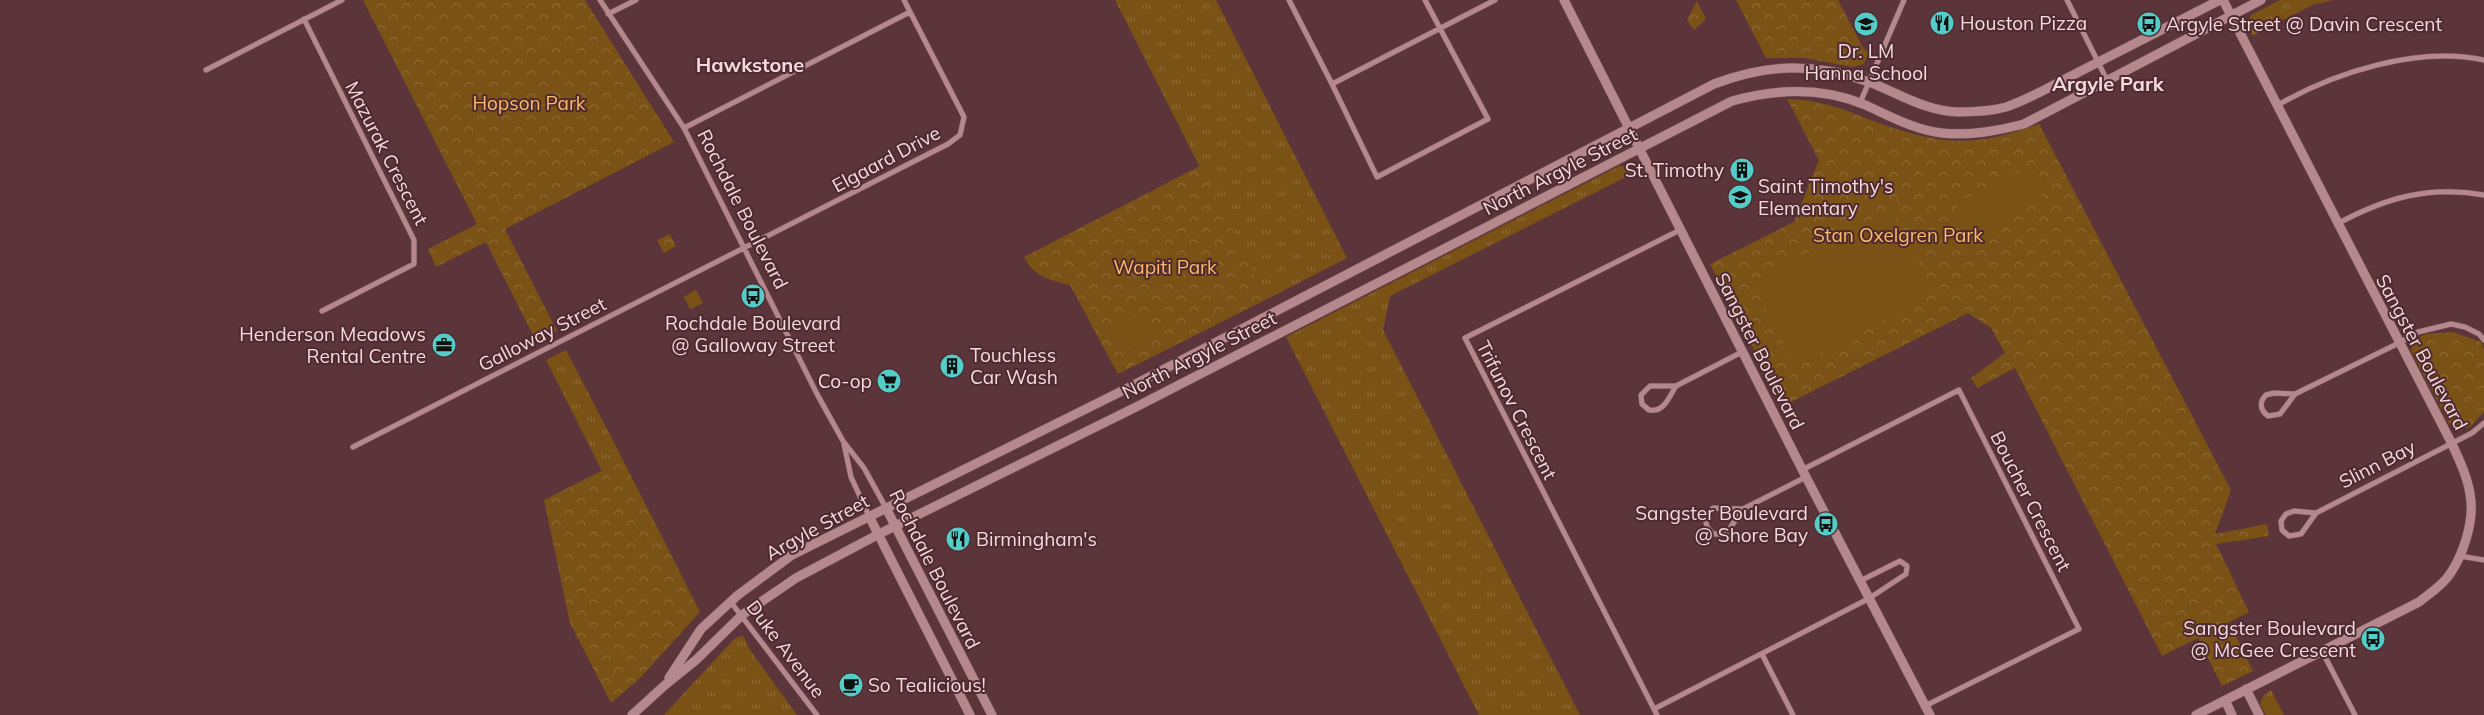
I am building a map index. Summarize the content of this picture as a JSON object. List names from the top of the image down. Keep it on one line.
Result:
{"streets":{"street":["Mazurak Crescent","Elgaard Drive","North Argyle Street","Rochdale Boulevard","Galloway Street","Sangster Boulevard","Trifunov Crescent","Slinn Bay","Boucher Crescent","Argyle Street","Duke Avenue"]},"crossings":[["Elgaard Drive","Rochdale Boulevard"],["Elgaard Drive","Galloway Street"],["North Argyle Street","Rochdale Boulevard"],["North Argyle Street","Sangster Boulevard"],["North Argyle Street","Argyle Street"],["Rochdale Boulevard","Galloway Street"],["Rochdale Boulevard","Argyle Street"],["Sangster Boulevard","Trifunov Crescent"],["Sangster Boulevard","Slinn Bay"],["Sangster Boulevard","Boucher Crescent"],["Argyle Street","Duke Avenue"]],"districts":["Hawkstone","Argyle Park"],"parks":["Hopson Park","Stan Oxelgren Park","Wapiti Park"],"places":{"restaurant":["Houston Pizza","Birmingham's"],"school or university":["Dr. LM Hanna School","Saint Timothy's Elementary"],"bus stop":["Argyle Street @ Davin Crescent","Rochdale Boulevard @ Galloway Street","Sangster Boulevard @ Shore Bay","Sangster Boulevard @ McGee Crescent"],"building":["St. Timothy","Touchless Car Wash"],"office":["Henderson Meadows Rental Centre"],"supermarket":["Co-op"],"cafe":["So Tealicious!"]}}
